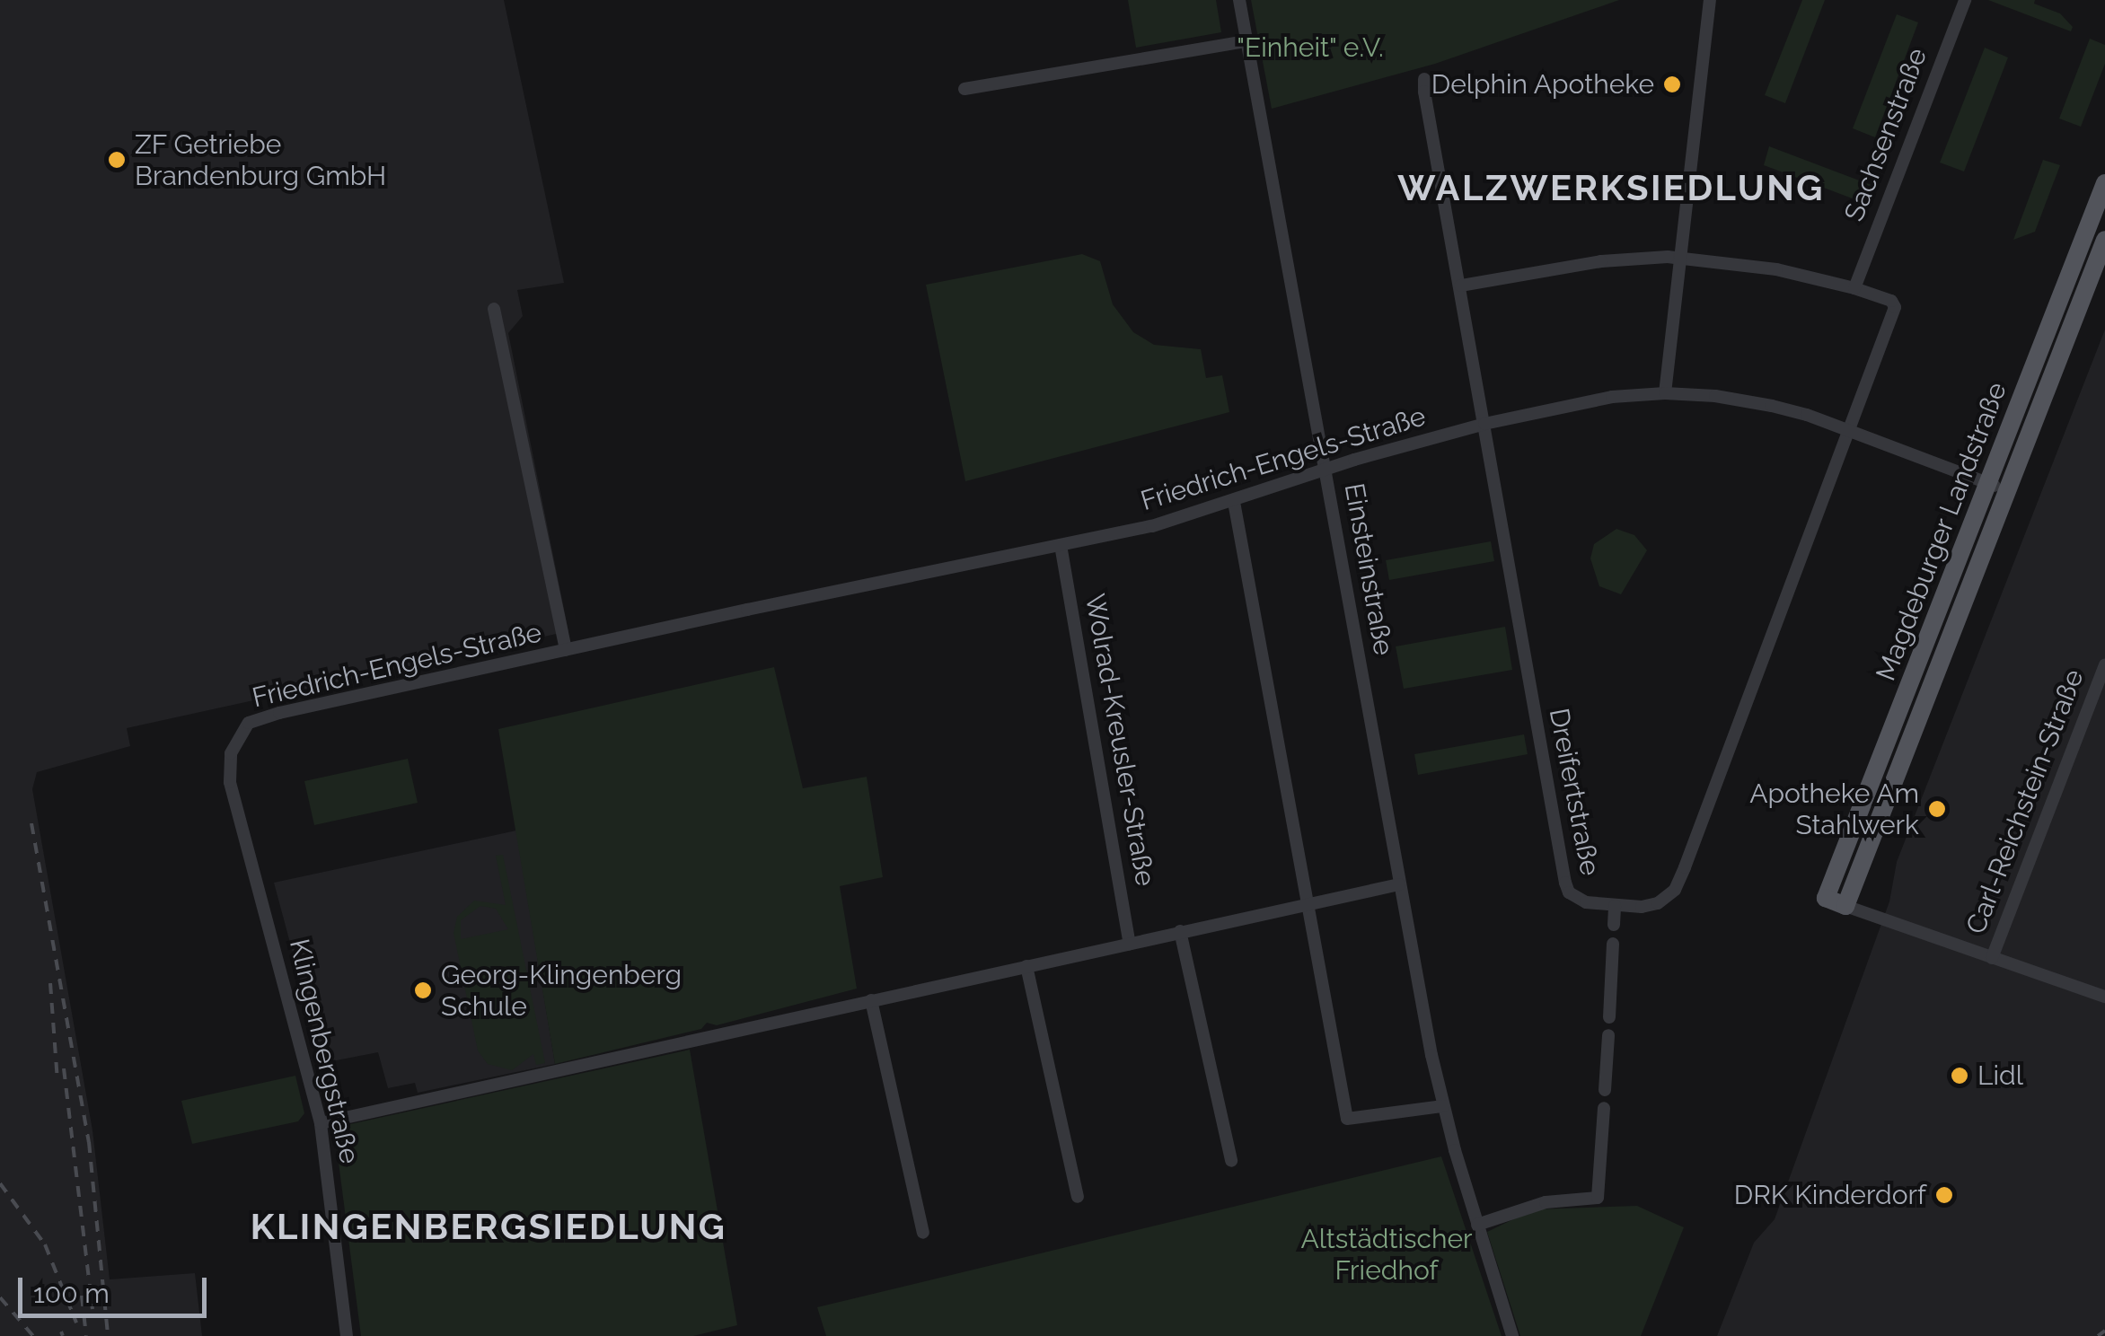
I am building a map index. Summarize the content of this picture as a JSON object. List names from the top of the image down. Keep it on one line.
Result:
{"streets":{"main road":["Magdeburger Landstraße"],"street":["Sachsenstraße","Friedrich-Engels-Straße","Einsteinstraße","Wolrad-Kreusler-Straße","Dreifertstraße","Carl-Reichstein-Straße","Klingenbergstraße"]},"crossings":[["Sachsenstraße","Dreifertstraße"],["Friedrich-Engels-Straße","Magdeburger Landstraße"],["Friedrich-Engels-Straße","Einsteinstraße"],["Friedrich-Engels-Straße","Wolrad-Kreusler-Straße"],["Friedrich-Engels-Straße","Dreifertstraße"],["Friedrich-Engels-Straße","Klingenbergstraße"]],"districts":["WALZWERKSIEDLUNG","KLINGENBERGSIEDLUNG"],"parks":["\"Einheit\" e.V.","Altstädtischer Friedhof"],"places":["Delphin Apotheke","ZF Getriebe Brandenburg GmbH","Apotheke Am Stahlwerk","Georg-Klingenberg Schule","Lidl","DRK Kinderdorf"],"scale_bar":"100 m"}
